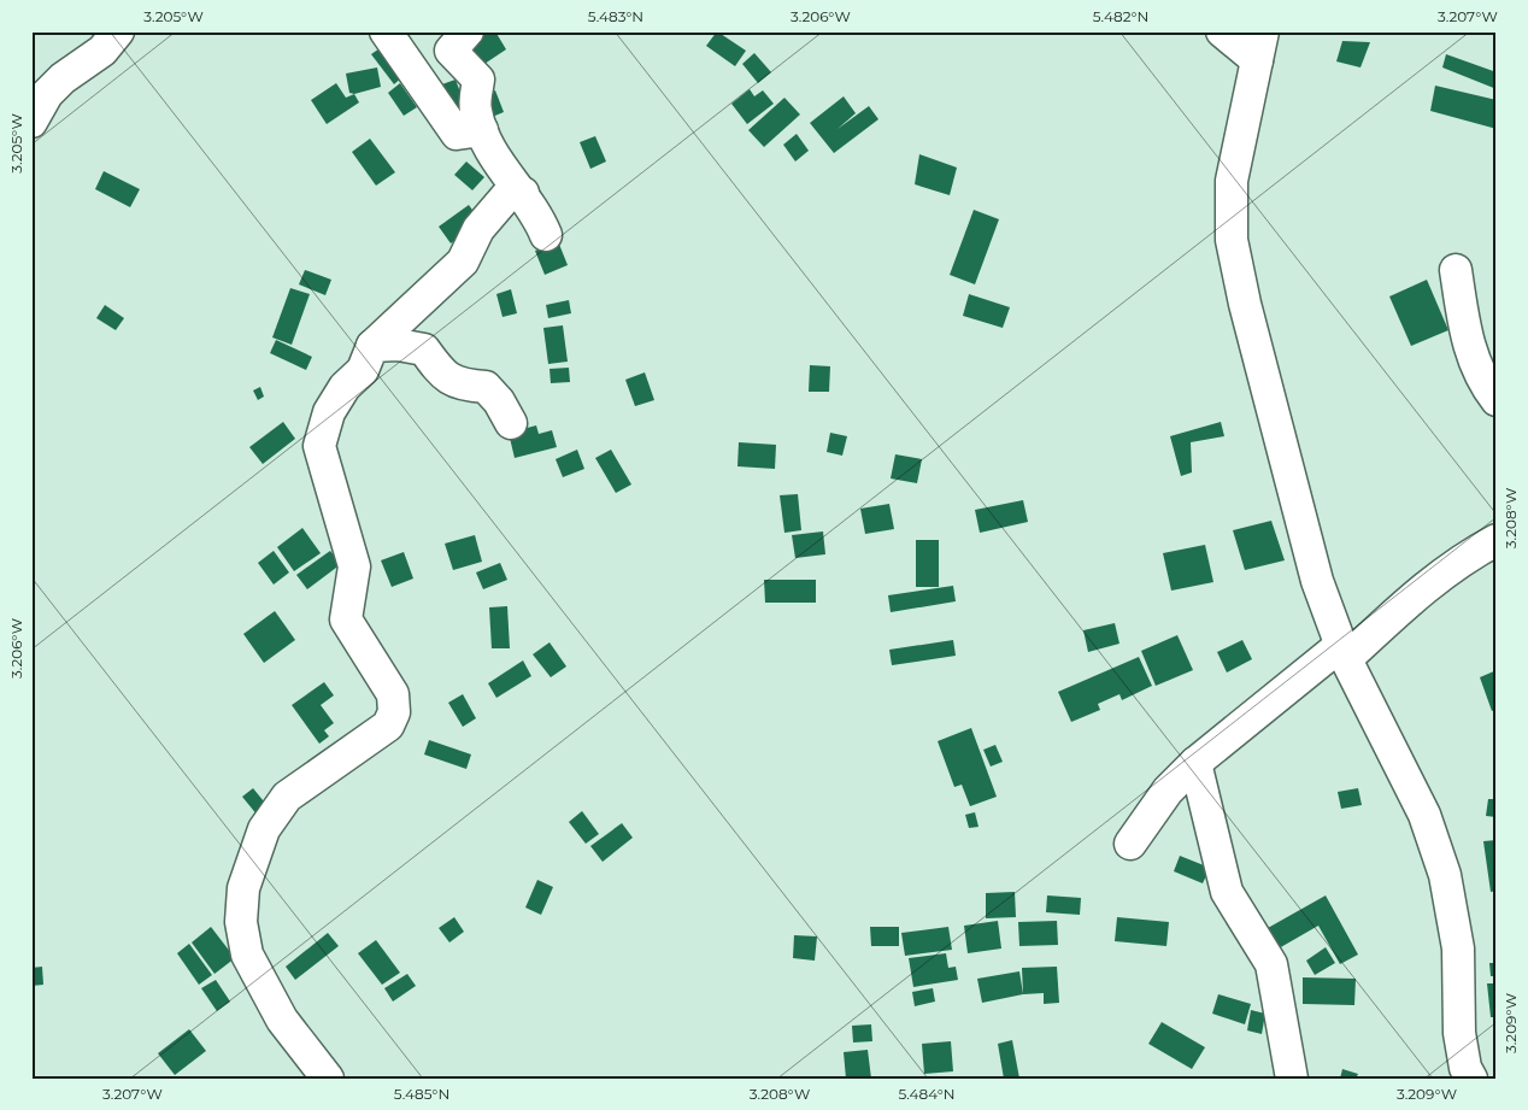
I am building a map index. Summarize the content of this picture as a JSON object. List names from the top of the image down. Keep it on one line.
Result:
{"coordinates":["3.205°W","5.483°N","3.206°W","5.482°N","3.207°W","3.208°W","3.209°W","5.485°N","5.484°N"]}
